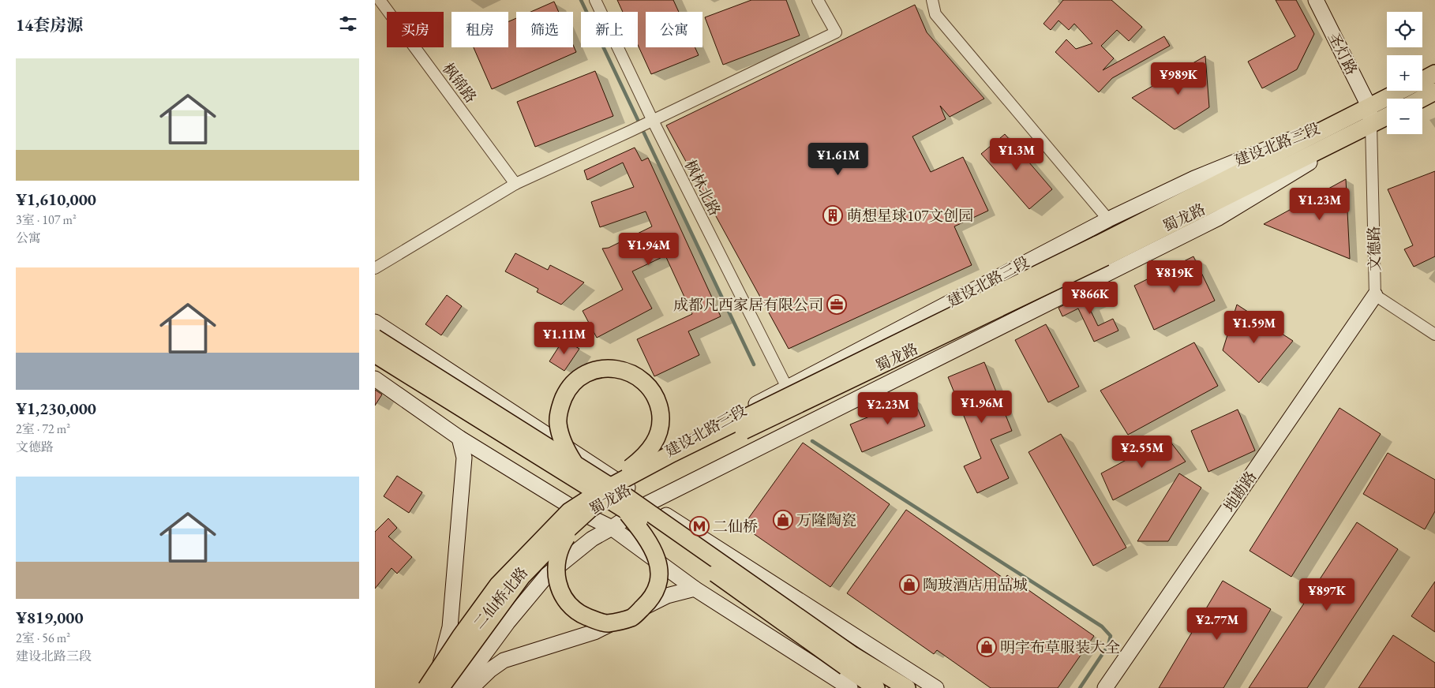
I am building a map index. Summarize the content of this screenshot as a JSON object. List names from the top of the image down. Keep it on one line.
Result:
{"streets":{"main road":["圣灯路","建设北路三段","蜀龙路","文德路","地勘路","二仙桥北路"],"street":["枫锦路","枫林北路"]},"crossings":[["圣灯路","建设北路三段"],["圣灯路","文德路"],["建设北路三段","枫林北路"],["建设北路三段","蜀龙路"],["建设北路三段","文德路"],["建设北路三段","二仙桥北路"],["蜀龙路","文德路"],["蜀龙路","二仙桥北路"],["文德路","地勘路"]],"places":{"building":["萌想星球107文创园"],"office":["成都凡西家居有限公司"],"shop":["万隆陶瓷","陶玻酒店用品城","明宇布草服装大全"],"metro station":["二仙桥"]},"page":{"heading":"14套房源","map_buttons":["+","−"],"chip":["买房","租房","筛选","新上","公寓"],"list":[{"name":"¥1,610,000","note":"3室 · 107 m² · 公寓"},{"name":"¥1,230,000","note":"2室 · 72 m² · 文德路"},{"name":"¥819,000","note":"2室 · 56 m² · 建设北路三段"}],"price":["¥989K","¥1.3M","¥1.61M","¥1.23M","¥1.94M","¥819K","¥866K","¥1.59M","¥1.11M","¥1.96M","¥2.23M","¥2.55M","¥897K","¥2.77M"]}}
